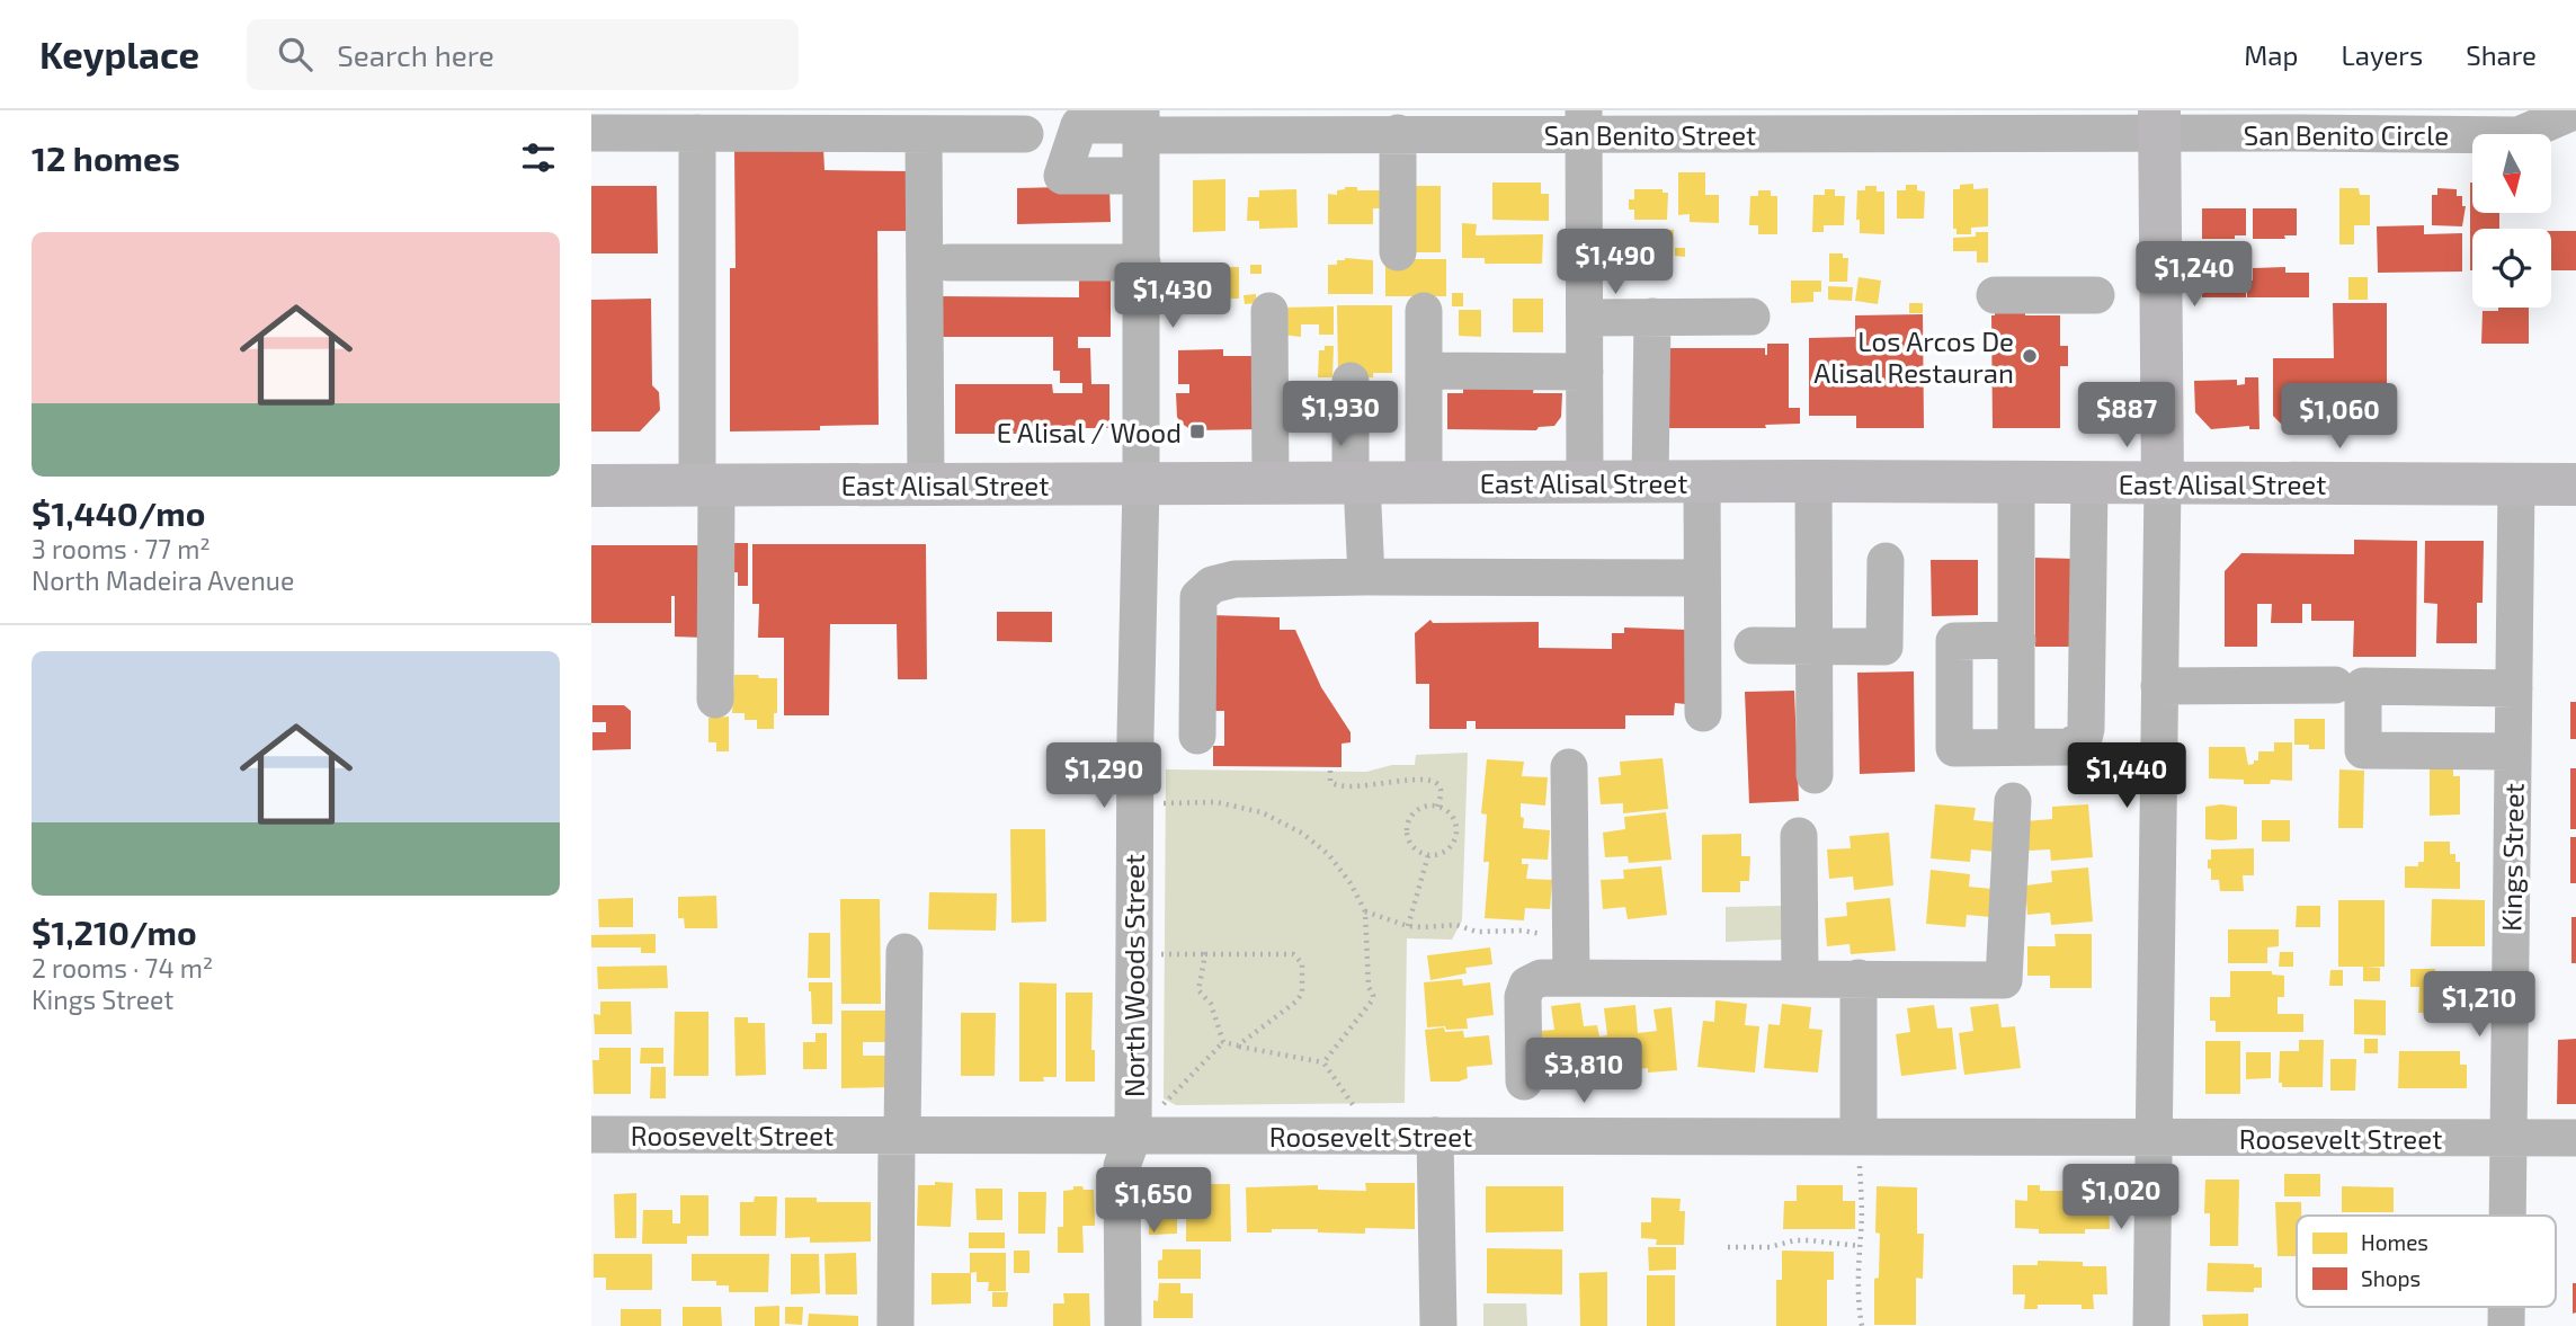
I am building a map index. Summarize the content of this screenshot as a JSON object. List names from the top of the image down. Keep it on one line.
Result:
{"streets":{"main road":["East Alisal Street"],"street":["San Benito Street","San Benito Circle","Kings Street","North Woods Street","Roosevelt Street"]},"crossings":[["San Benito Street","San Benito Circle"],["San Benito Street","North Woods Street"],["East Alisal Street","Kings Street"],["East Alisal Street","North Woods Street"],["Kings Street","Roosevelt Street"],["North Woods Street","Roosevelt Street"]],"places":{"other":["Los Arcos De Alisal Restauran"],"transit":["E Alisal / Wood"]},"legend":["Homes","Shops"],"north":"bottom","page":{"header":"Keyplace","search":"Search here","nav":["Map","Layers","Share"],"heading":"12 homes","list":[{"name":"$1,440/mo","note":"3 rooms · 77 m² · North Madeira Avenue"},{"name":"$1,210/mo","note":"2 rooms · 74 m² · Kings Street"}],"price":["$1,490","$1,240","$1,430","$1,930","$887","$1,060","$1,290","$1,440","$1,210","$3,810","$1,020","$1,650"]}}
